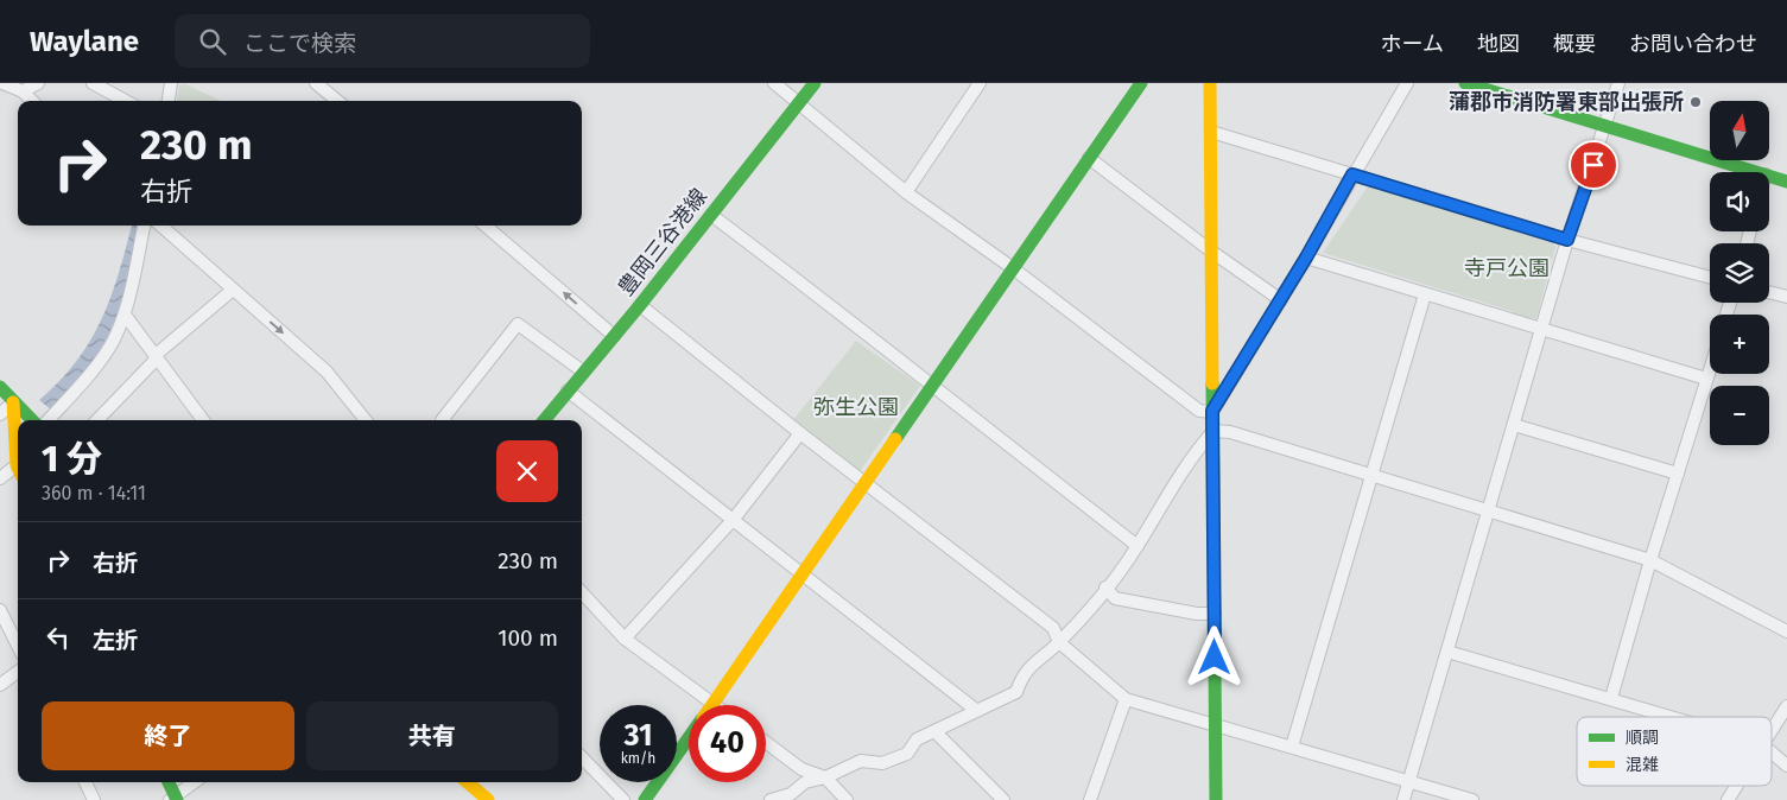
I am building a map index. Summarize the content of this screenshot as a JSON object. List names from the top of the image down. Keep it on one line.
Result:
{"streets":{"street":["豊岡三谷港線"]},"parks":["寺戸公園","弥生公園"],"places":["蒲郡市消防署東部出張所"],"legend":["順調","混雑"],"north":"top","page":{"header":"Waylane","search":"ここで検索","nav":["ホーム","地図","概要","お問い合わせ"],"map_buttons":["+","−"],"turn":["230 m","右折"],"heading":["1 分","360 m · 14:11"],"list":[{"name":"右折","value":"230 m"},{"name":"左折","value":"100 m"}],"buttons":["終了","共有"],"speed":"31 km/h","limit":"40"}}
